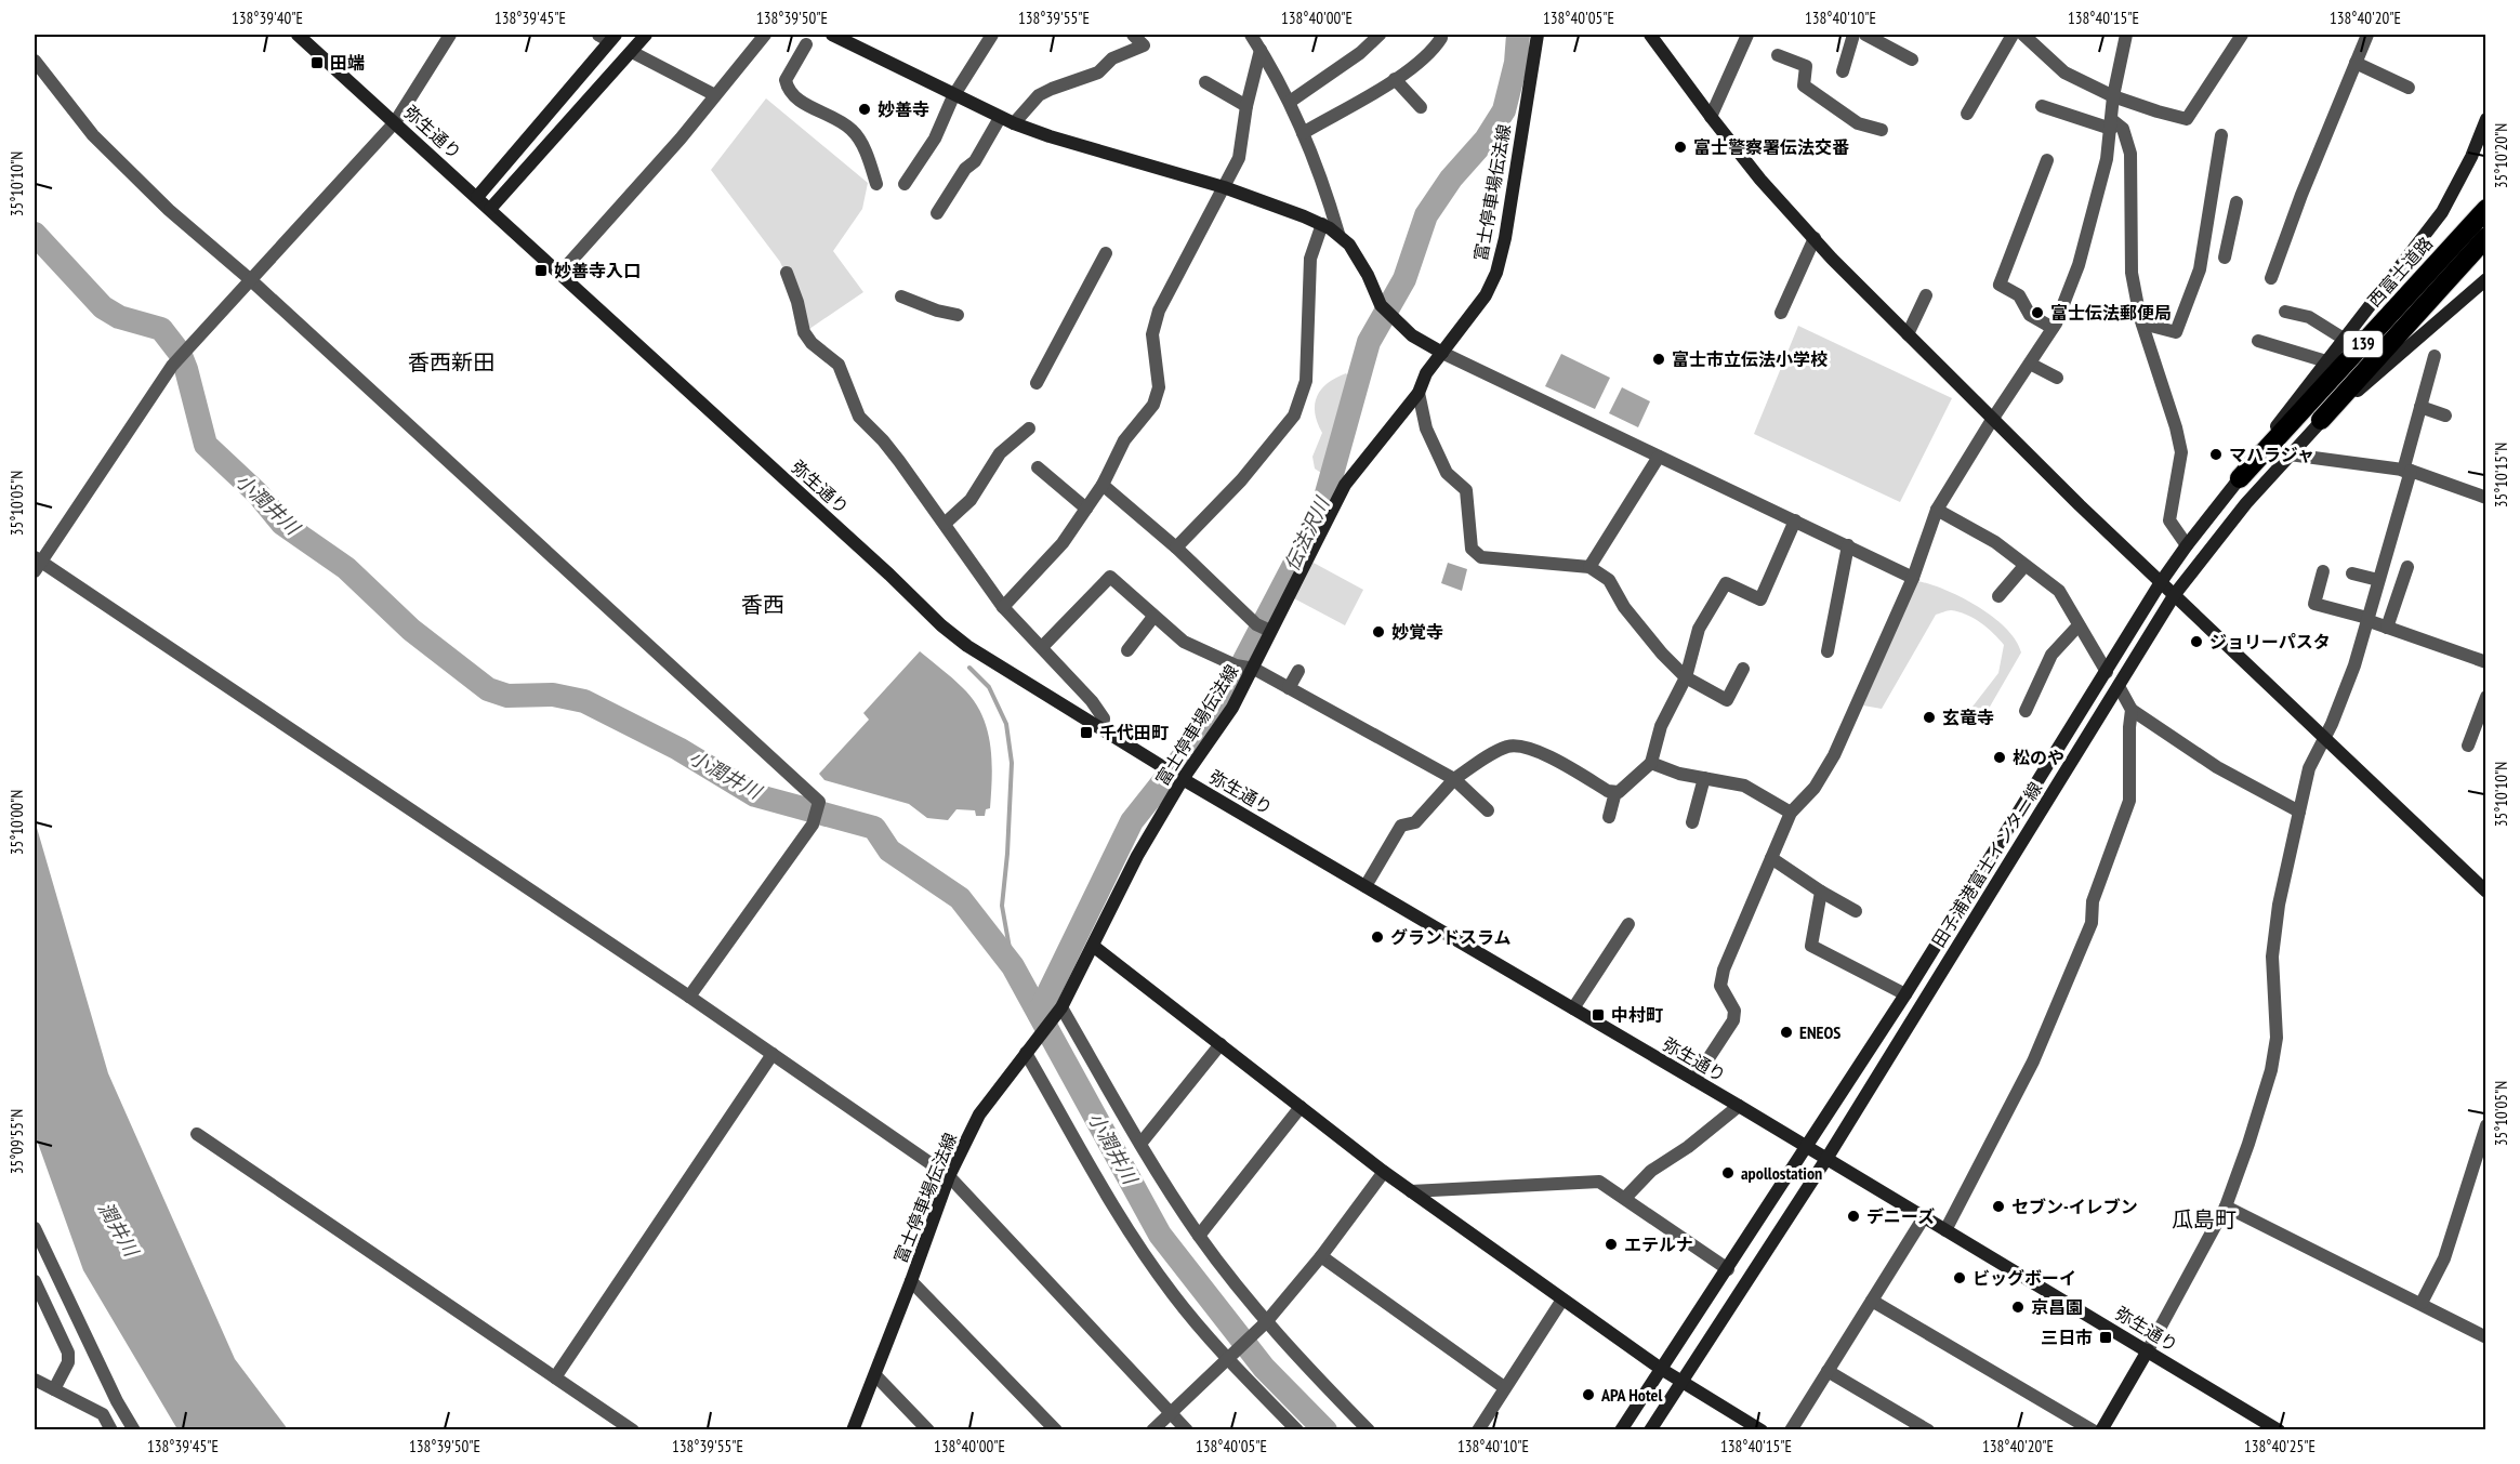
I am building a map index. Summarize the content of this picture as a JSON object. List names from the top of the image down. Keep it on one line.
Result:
{"streets":{"highway":["西富士道路","139"],"street":["弥生通り","富士停車場伝法線","田子浦港富士インター線"]},"crossings":[["弥生通り","富士停車場伝法線"],["弥生通り","田子浦港富士インター線"],["西富士道路","田子浦港富士インター線"],["139","田子浦港富士インター線"]],"districts":["香西新田","香西","瓜島町"],"water":["小潤井川","伝法沢川","潤井川"],"places":{"transit":["田端","妙善寺入口","千代田町","中村町","三日市"],"other":["妙善寺","富士警察署伝法交番","富士伝法郵便局","富士市立伝法小学校","マハラジャ","妙覚寺","ジョリーパスタ","玄竜寺","松のや","グランドスラム","ENEOS","apollostation","セブン-イレブン","デニーズ","エテルナ","ビッグボーイ","京昌園","APA Hotel"]},"coordinates":["138°39'40\"E","138°39'45\"E","138°39'50\"E","138°39'55\"E","138°40'00\"E","138°40'05\"E","138°40'10\"E","138°40'15\"E","138°40'20\"E","35°10'20\"N","35°10'10\"N","35°10'15\"N","35°10'05\"N","35°10'00\"N","35°09'55\"N","138°40'25\"E"]}
